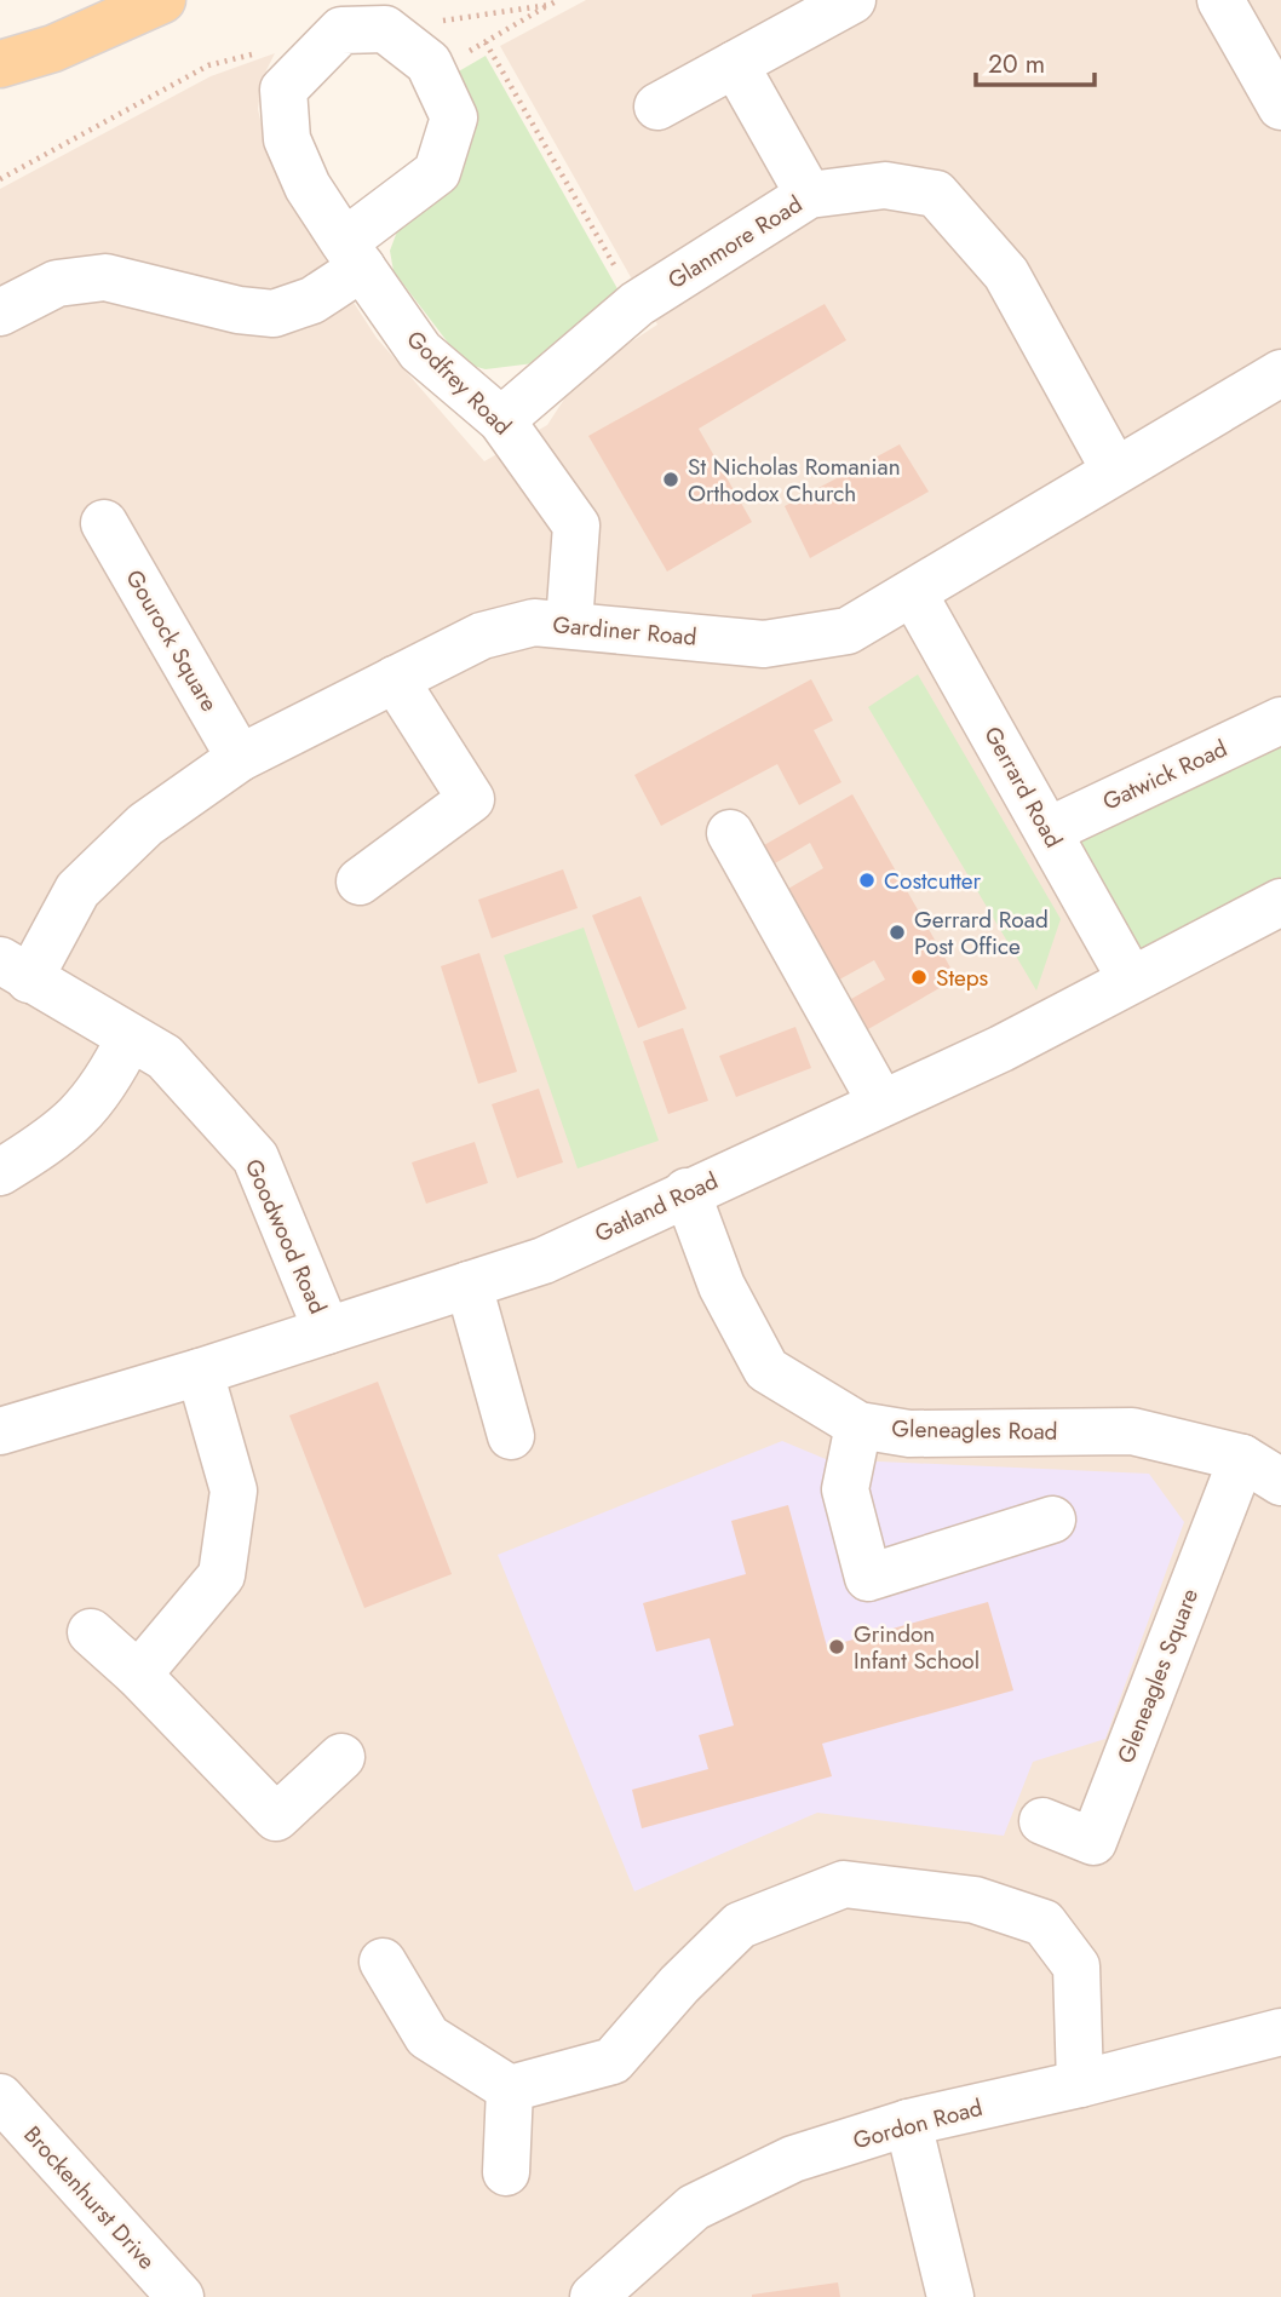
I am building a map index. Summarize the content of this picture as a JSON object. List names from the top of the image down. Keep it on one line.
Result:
{"streets":{"street":["Glanmore Road","Godfrey Road","Gardiner Road","Gourock Square","Gatwick Road","Gerrard Road","Gatland Road","Goodwood Road","Gleneagles Road","Gleneagles Square","Gordon Road","Brockenhurst Drive"]},"crossings":[["Glanmore Road","Godfrey Road"],["Glanmore Road","Gardiner Road"],["Godfrey Road","Gardiner Road"],["Gardiner Road","Gourock Square"],["Gardiner Road","Gerrard Road"],["Gardiner Road","Goodwood Road"],["Gatwick Road","Gerrard Road"],["Gerrard Road","Gatland Road"],["Gatland Road","Goodwood Road"],["Gatland Road","Gleneagles Road"],["Gleneagles Road","Gleneagles Square"]],"places":["St Nicholas Romanian Orthodox Church","Costcutter","Gerrard Road Post Office","Steps","Grindon Infant School"],"scale_bar":"20 m"}
